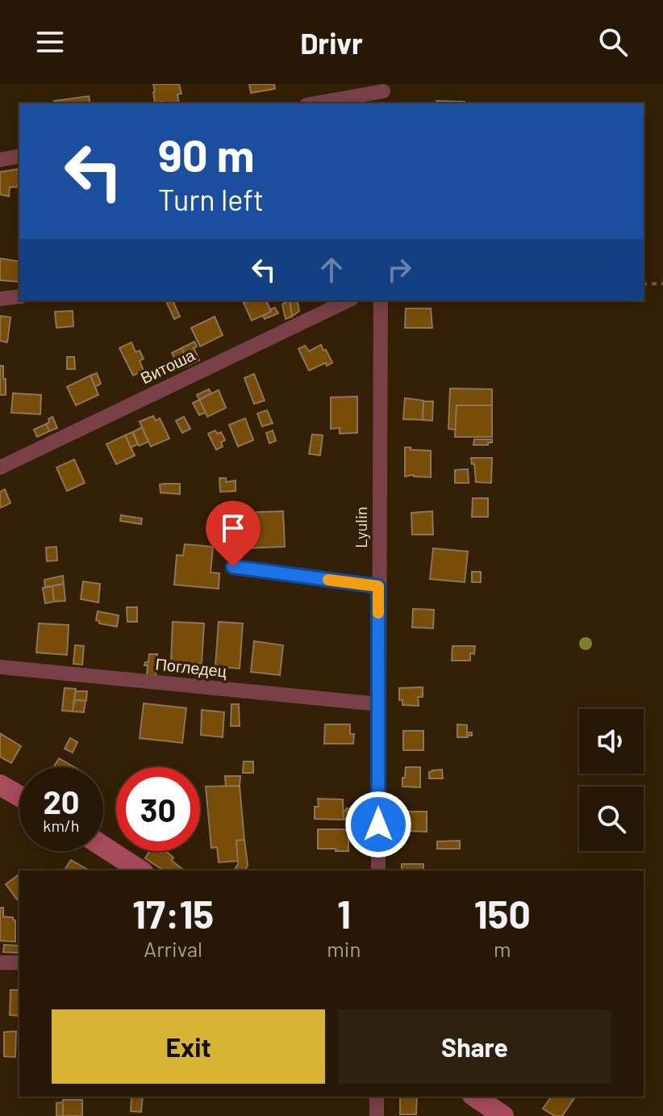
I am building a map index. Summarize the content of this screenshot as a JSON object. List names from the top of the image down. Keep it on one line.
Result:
{"streets":{"street":["Витоша","Lyulin","Погледец"]},"crossings":[["Lyulin","Погледец"]],"page":{"header":"Drivr","turn":["90 m","Turn left"],"speed":"20 km/h","limit":"30","eta":["17:15","Arrival","1","min","150","m"],"buttons":["Exit","Share"]}}
